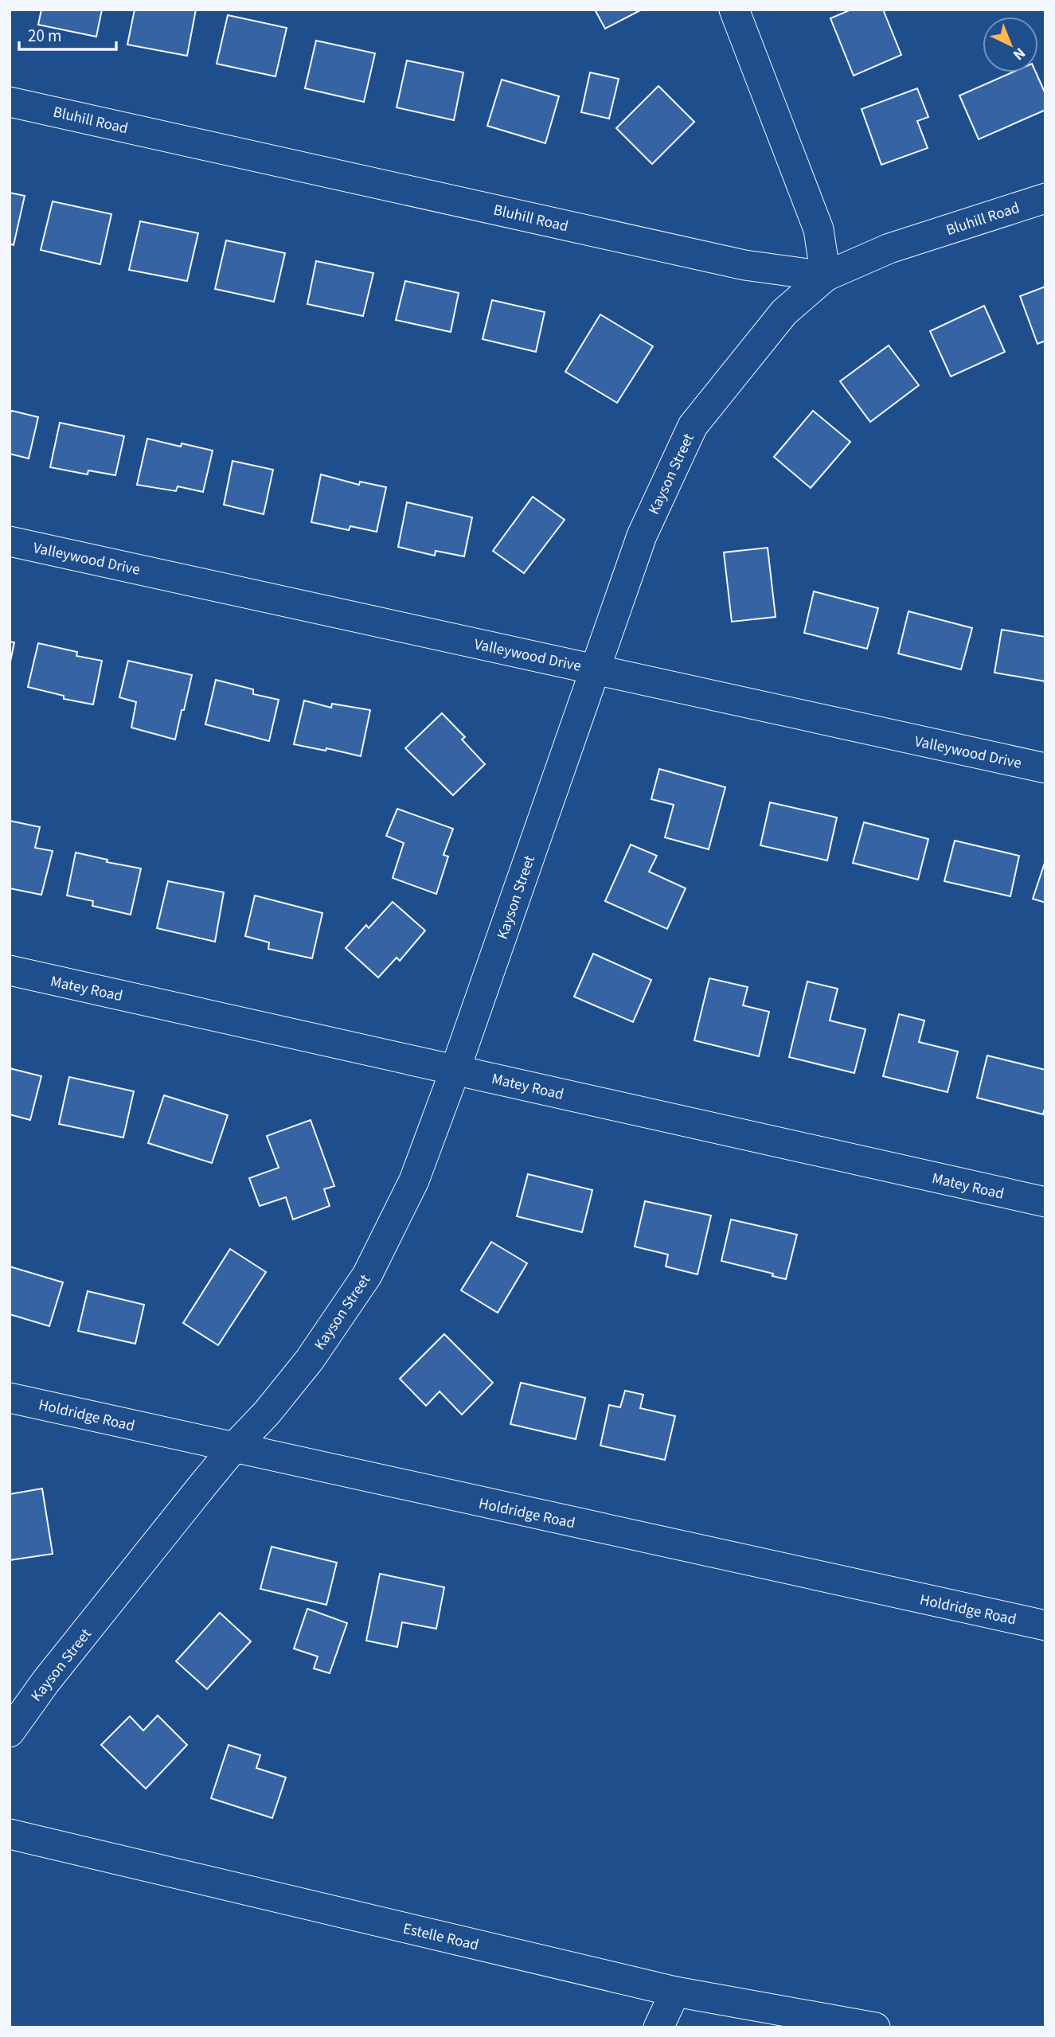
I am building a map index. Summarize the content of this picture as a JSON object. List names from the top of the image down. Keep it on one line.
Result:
{"streets":{"street":["Bluhill Road","Kayson Street","Valleywood Drive","Matey Road","Holdridge Road","Estelle Road"]},"crossings":[["Bluhill Road","Kayson Street"],["Kayson Street","Valleywood Drive"],["Kayson Street","Matey Road"],["Kayson Street","Holdridge Road"]],"scale_bar":"20 m","north":"bottom right"}
